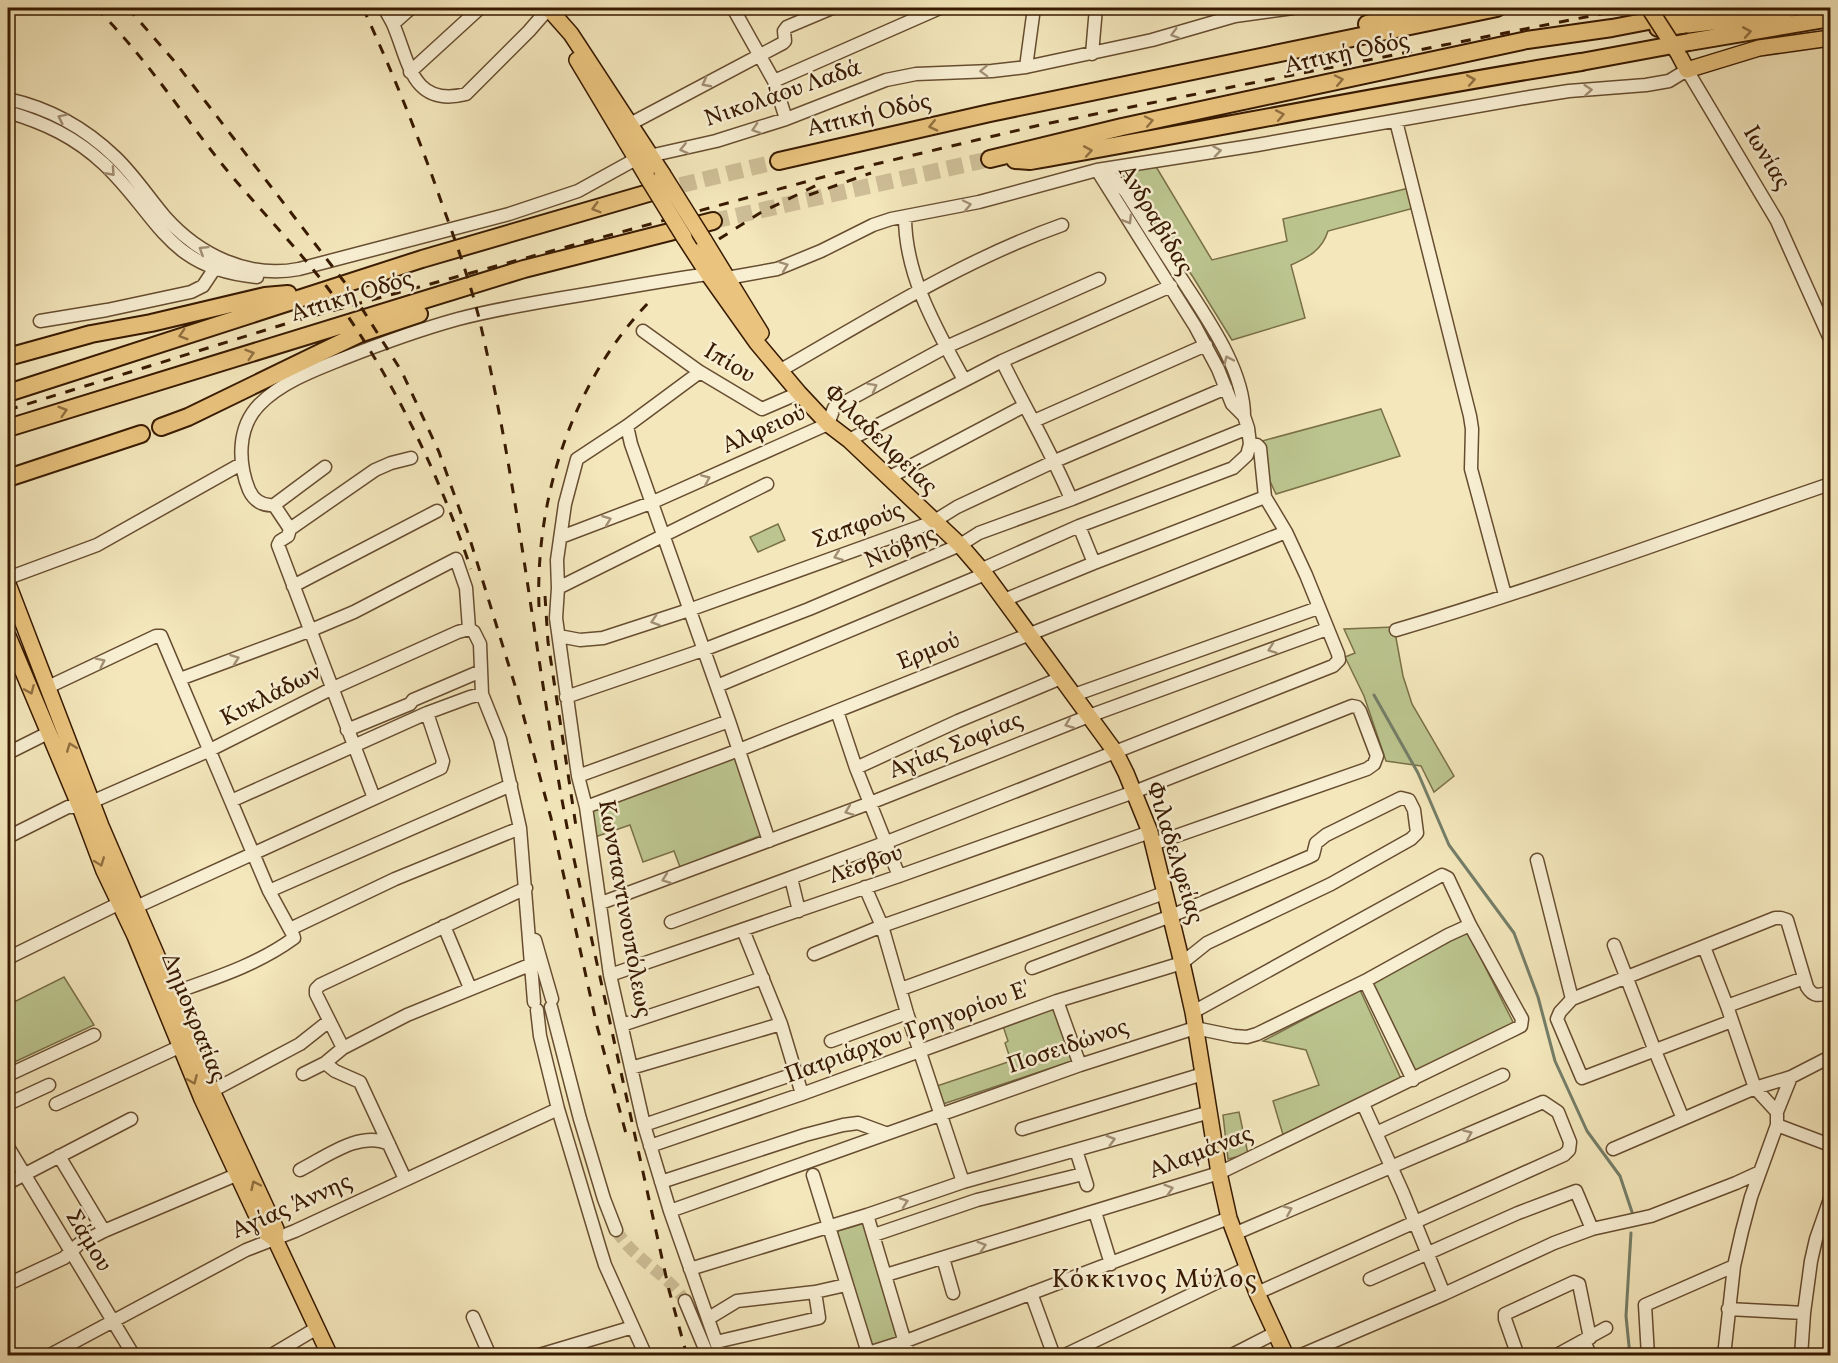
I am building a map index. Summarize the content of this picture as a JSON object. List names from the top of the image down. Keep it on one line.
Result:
{"streets":{"highway":["Αττική Οδός"],"main road":["Ιωνίας","Φιλαδελφείας","Δημοκρατίας"],"street":["Νικολάου Λαδά","Ανδραβίδας","Ιπίου","Αλφειού","Σαπφούς","Νιόβης","Ερμού","Κυκλάδων","Αγίας Σοφίας","Λέσβου","Κωνσταντινουπόλεως","Πατριάρχου Γρηγορίου E'","Ποσειδώνος","Αλαμάνας","Αγίας Άννης","Σάμου"]},"crossings":[["Αττική Οδός","Φιλαδελφείας"],["Νικολάου Λαδά","Φιλαδελφείας"],["Ανδραβίδας","Σαπφούς"],["Ανδραβίδας","Νιόβης"],["Ιπίου","Φιλαδελφείας"],["Αλφειού","Φιλαδελφείας"],["Αλφειού","Κωνσταντινουπόλεως"],["Φιλαδελφείας","Σαπφούς"],["Φιλαδελφείας","Νιόβης"],["Φιλαδελφείας","Ερμού"],["Φιλαδελφείας","Αγίας Σοφίας"],["Φιλαδελφείας","Λέσβου"],["Φιλαδελφείας","Πατριάρχου Γρηγορίου E'"],["Φιλαδελφείας","Ποσειδώνος"],["Φιλαδελφείας","Αλαμάνας"],["Σαπφούς","Κωνσταντινουπόλεως"],["Νιόβης","Κωνσταντινουπόλεως"],["Ερμού","Κωνσταντινουπόλεως"],["Κυκλάδων","Δημοκρατίας"],["Αγίας Σοφίας","Κωνσταντινουπόλεως"],["Λέσβου","Κωνσταντινουπόλεως"],["Κωνσταντινουπόλεως","Πατριάρχου Γρηγορίου E'"],["Κωνσταντινουπόλεως","Ποσειδώνος"],["Δημοκρατίας","Αγίας Άννης"],["Ποσειδώνος","Αλαμάνας"],["Αγίας Άννης","Σάμου"]],"districts":["Κόκκινος Μύλος"]}
